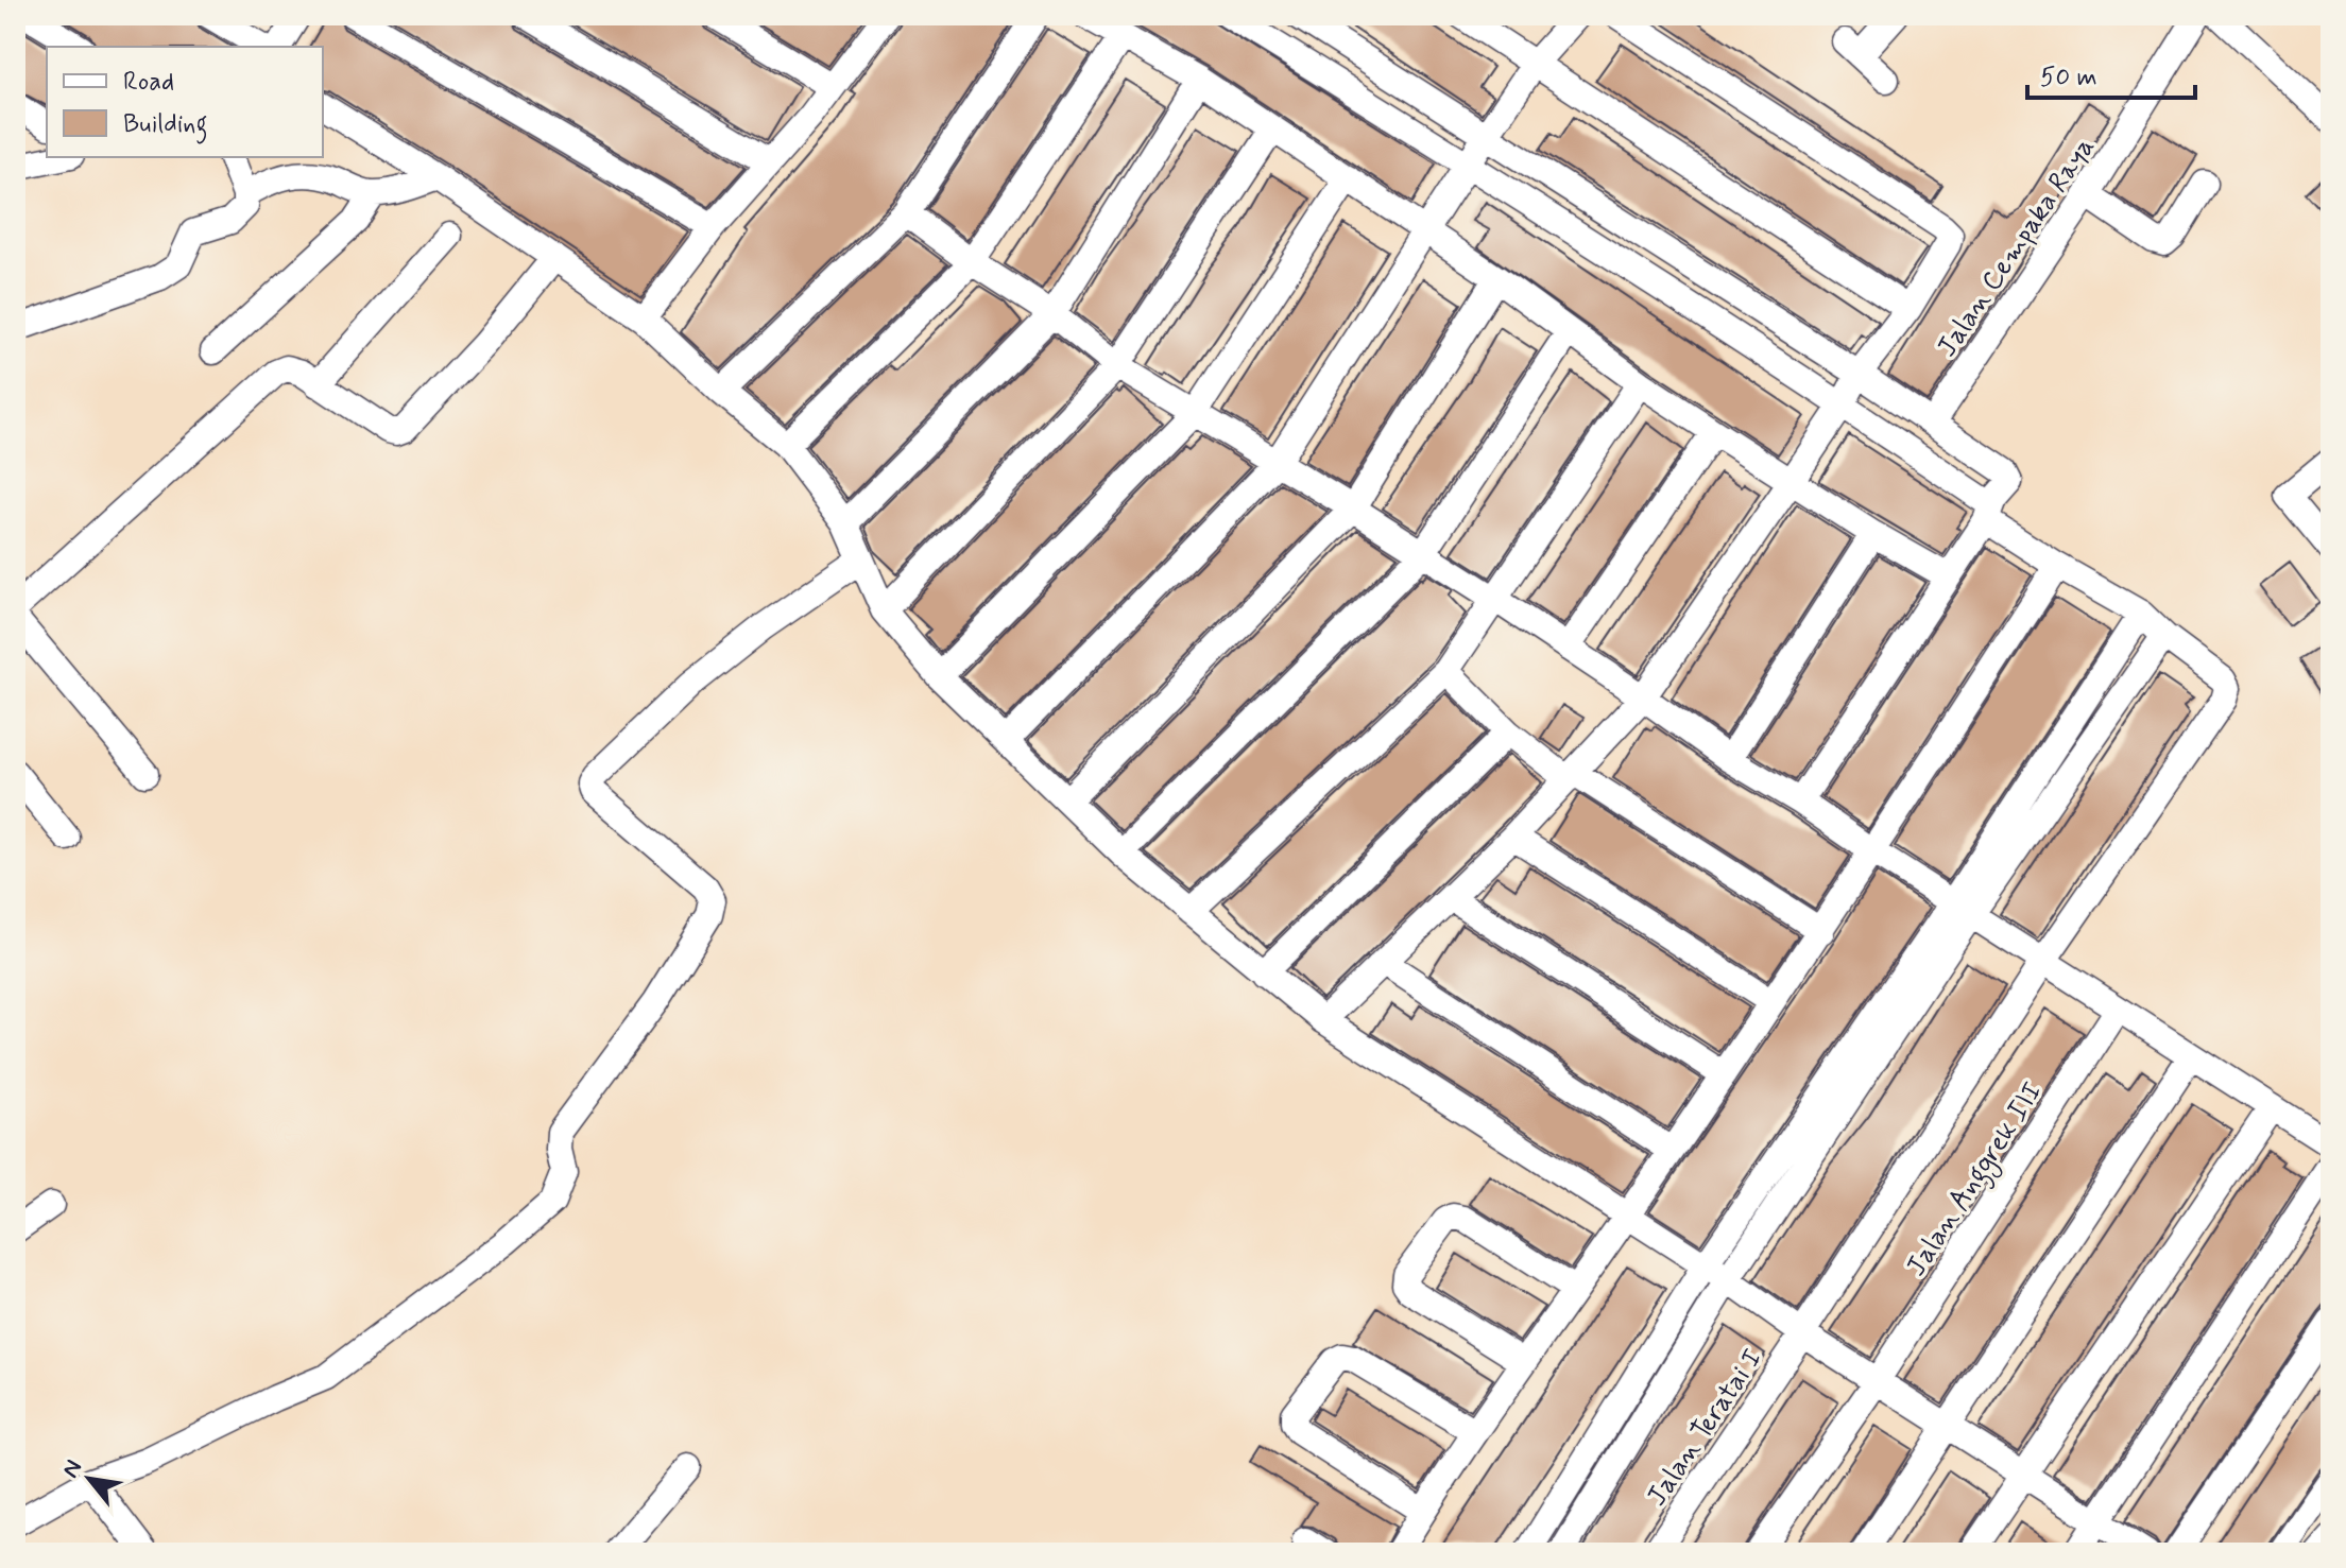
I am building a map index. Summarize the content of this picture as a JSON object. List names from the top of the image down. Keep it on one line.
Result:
{"streets":{"street":["Jalan Cempaka Raya","Jalan Anggrek III","Jalan Teratai I"]},"legend":["Road","Building"],"scale_bar":"50 m","north":"top left"}
